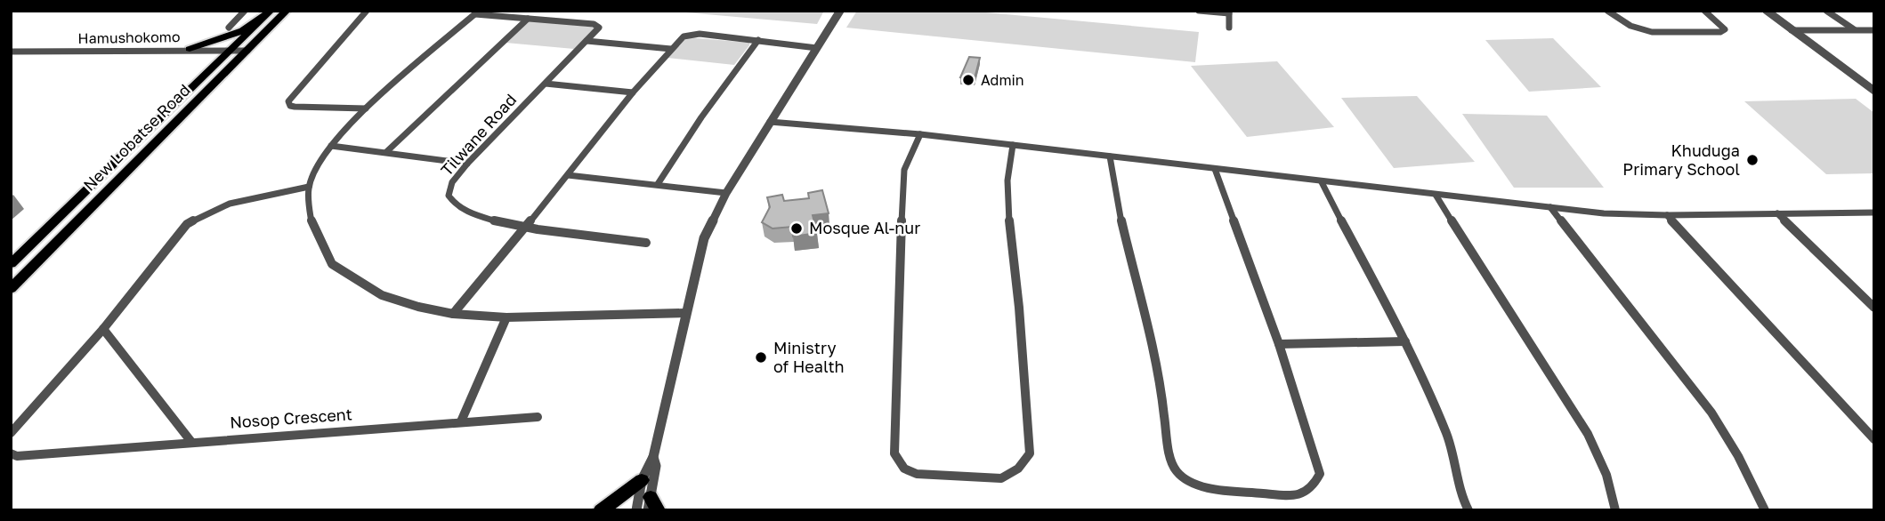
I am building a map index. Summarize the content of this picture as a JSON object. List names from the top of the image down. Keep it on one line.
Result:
{"streets":{"main road":["New Lobatse Road"],"street":["Hamushokomo","Tilwane Road","Nosop Crescent"]},"crossings":[["Hamushokomo","New Lobatse Road"]],"places":["Admin","Khuduga Primary School","Mosque Al-nur","Ministry of Health"]}
